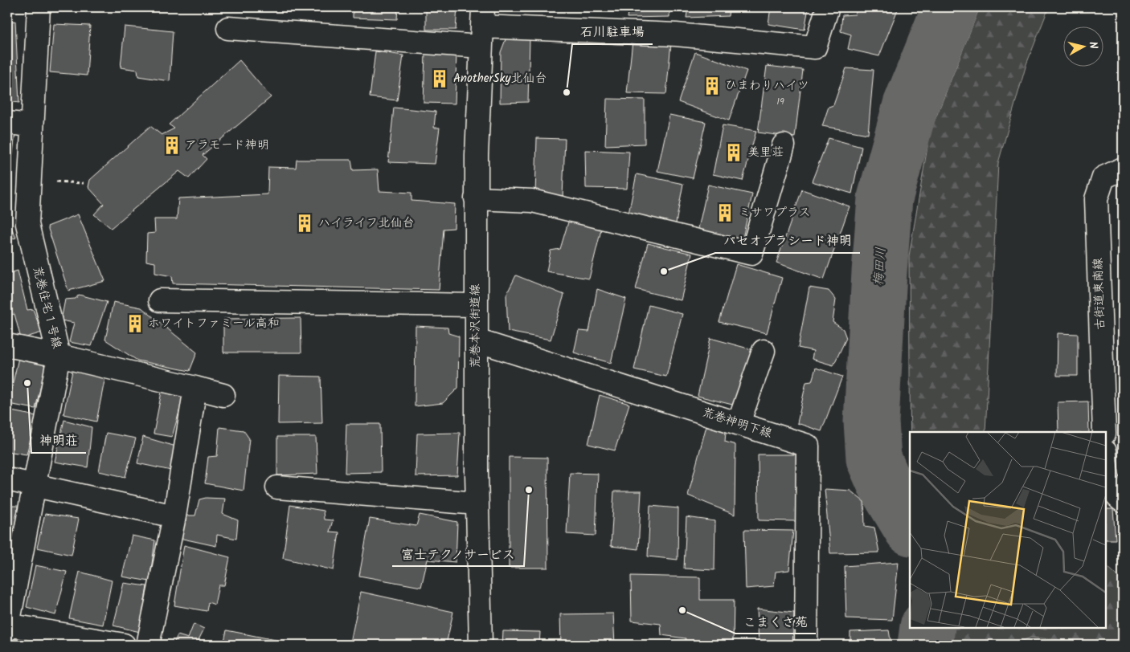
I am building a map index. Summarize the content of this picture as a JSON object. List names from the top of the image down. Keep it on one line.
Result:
{"streets":{"street":["古街道東南線","荒巻住宅１号線","荒巻本沢街道線","荒巻神明下線"]},"crossings":[["荒巻本沢街道線","荒巻神明下線"]],"water":["梅田川"],"places":{"building":["AnotherSky北仙台","ひまわりハイツ","アラモード神明","美里荘","ミサワプラス","ハイライフ北仙台","ホワイトファミール高和"],"other":["石川駐車場","パセオプラシード神明","神明荘","富士テクノサービス","こまくさ苑"]},"house_numbers":["19"],"north":"right"}
